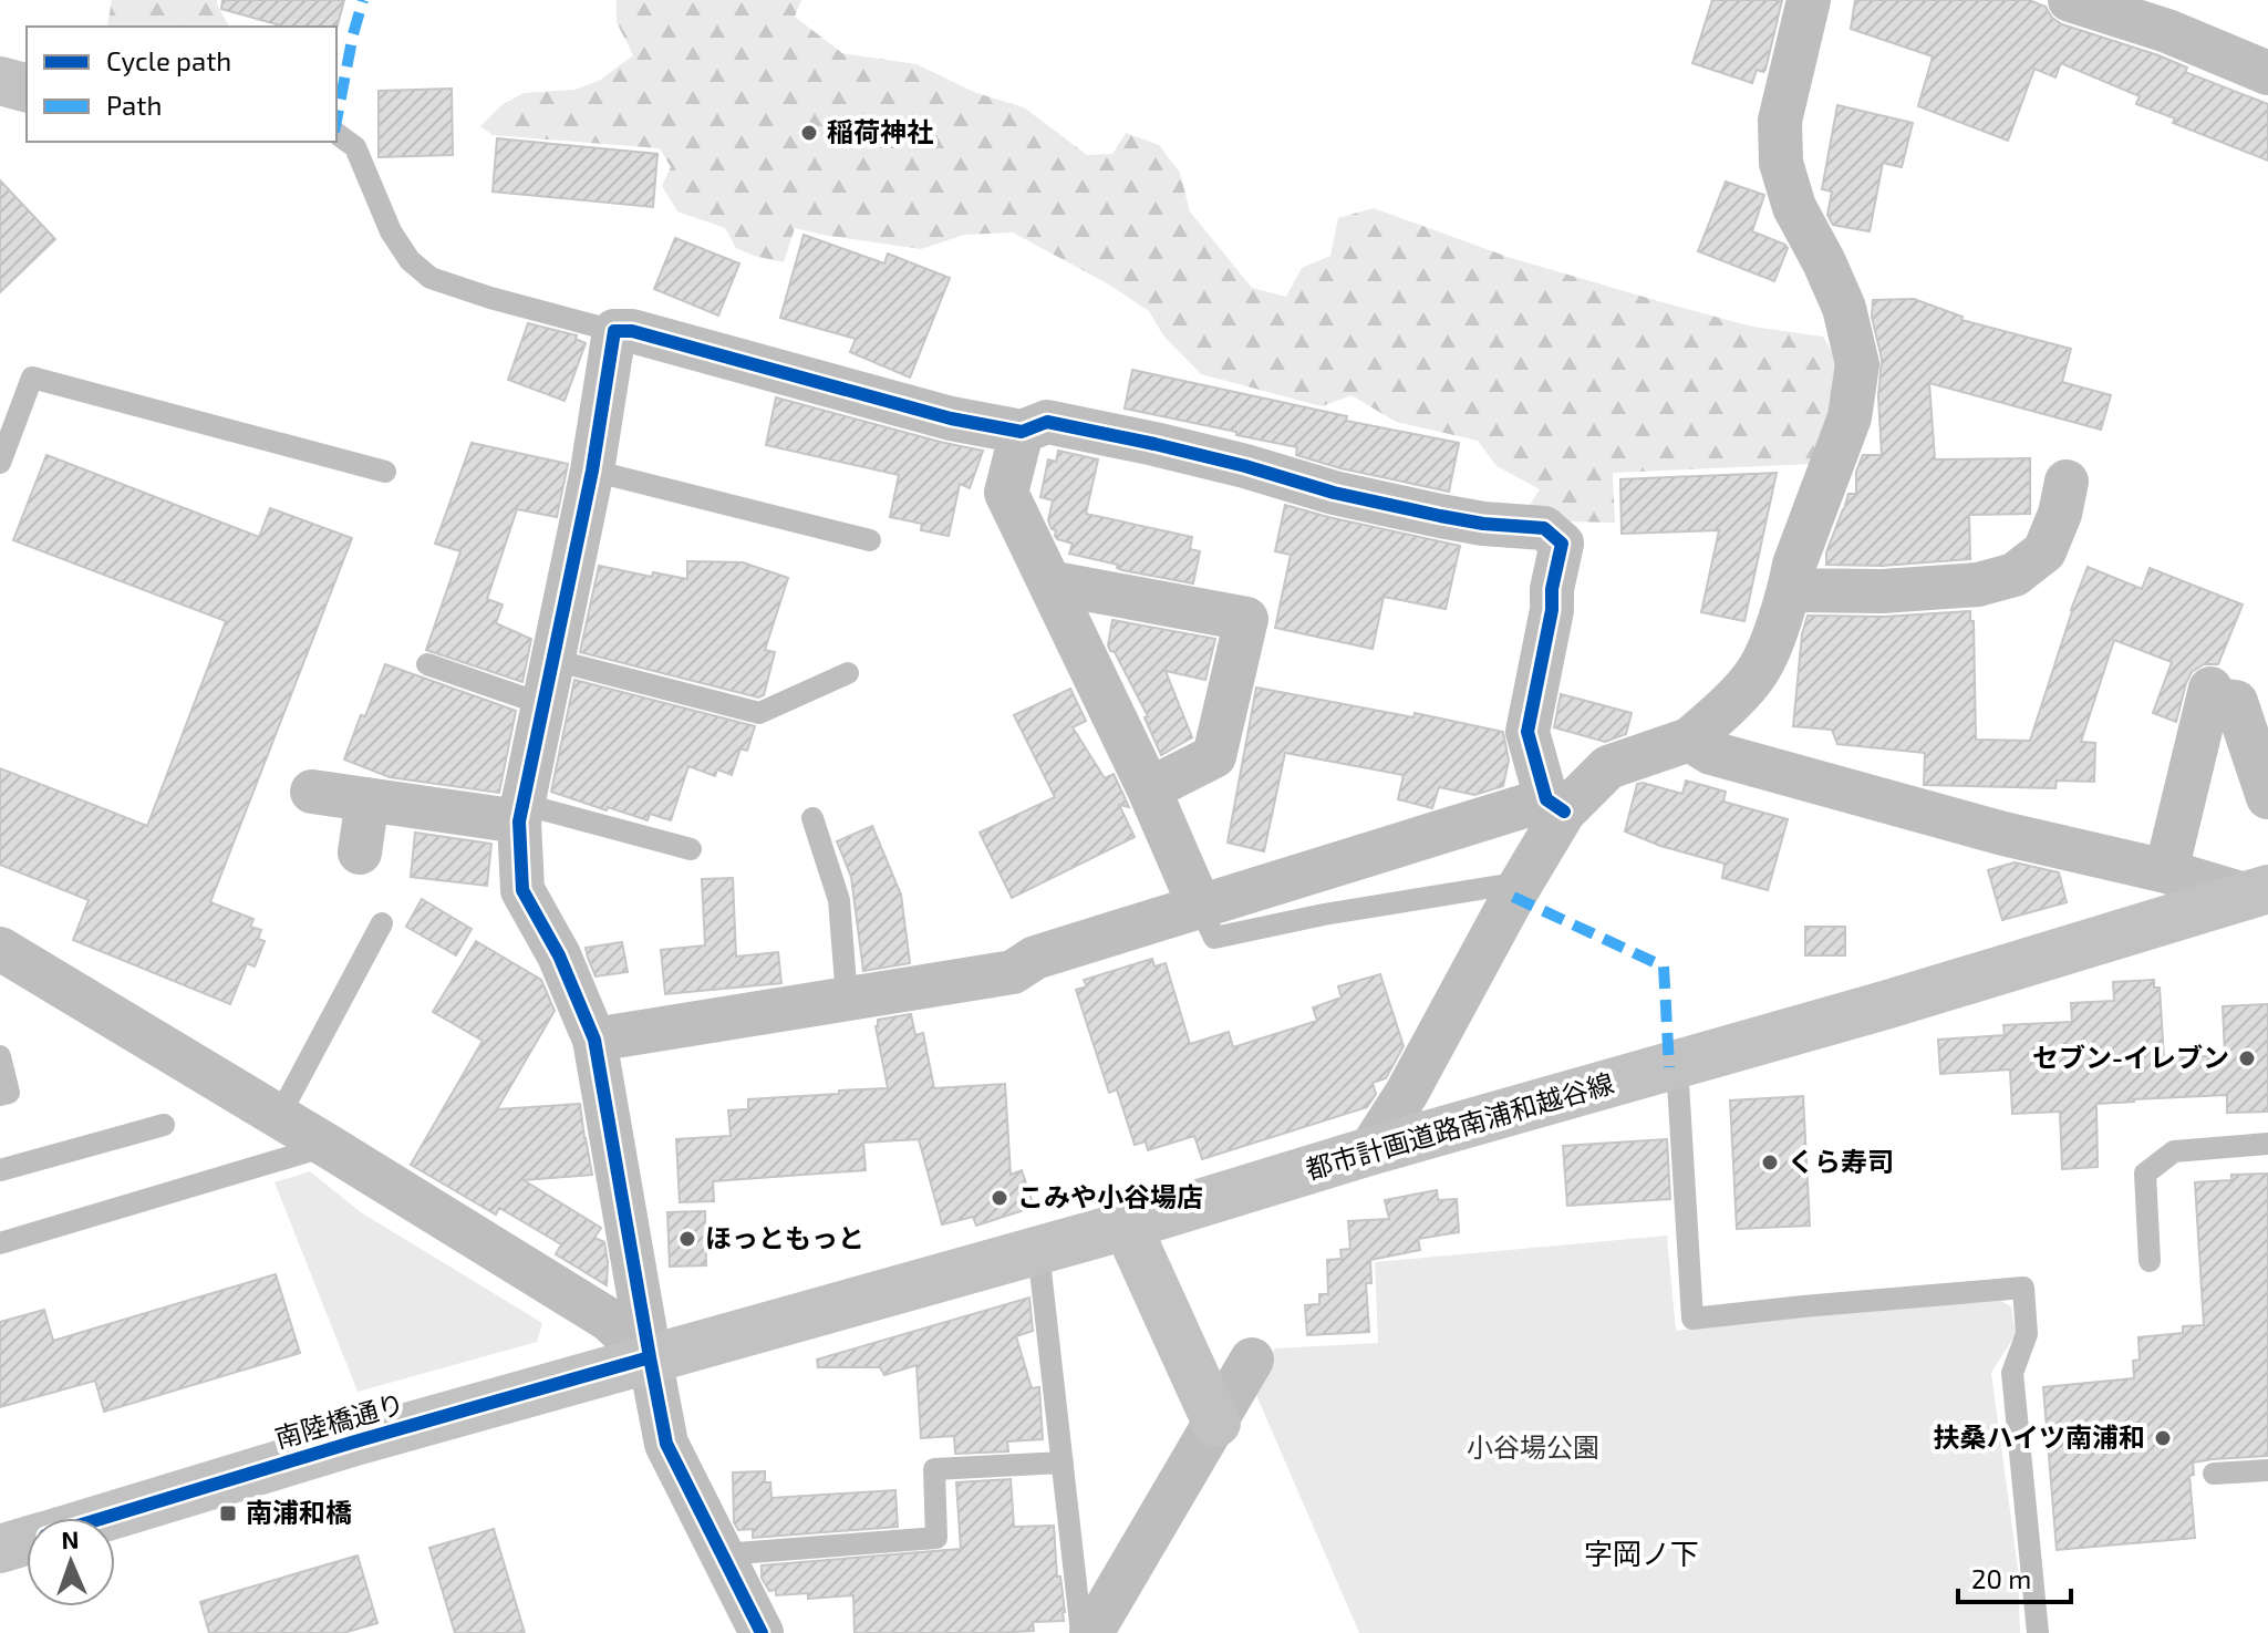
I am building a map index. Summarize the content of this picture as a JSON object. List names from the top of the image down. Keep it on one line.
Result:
{"streets":{"street":["都市計画道路南浦和越谷線","南陸橋通り"]},"crossings":[["都市計画道路南浦和越谷線","南陸橋通り"]],"districts":["字岡ノ下"],"parks":["小谷場公園"],"places":{"other":["稲荷神社","セブン-イレブン","くら寿司","こみや小谷場店","ほっともっと","扶桑ハイツ南浦和"],"transit":["南浦和橋"]},"legend":["Cycle path","Path"],"scale_bar":"20 m","north":"top"}
